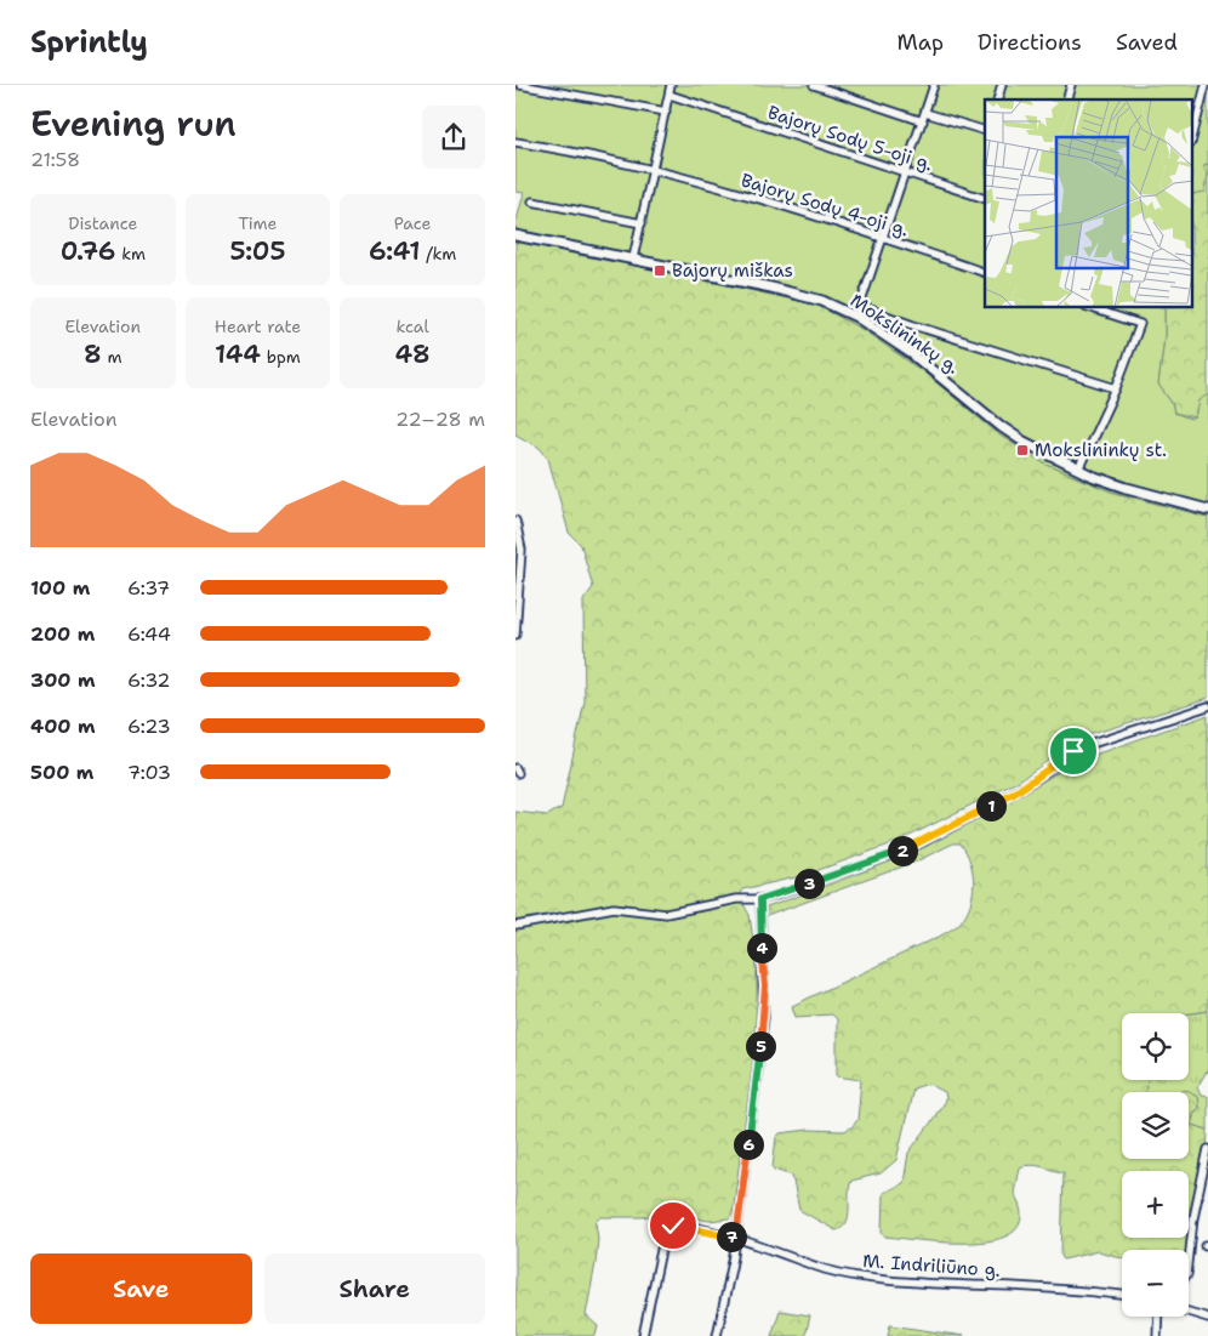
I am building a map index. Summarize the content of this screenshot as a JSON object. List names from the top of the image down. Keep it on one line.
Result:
{"streets":{"street":["Bajorų Sodų 5-oji g.","Bajorų Sodų 4-oji g.","Mokslininkų g.","M. Indriliūno g."]},"places":{"transit":["Bajorų miškas","Mokslininkų st."]},"page":{"header":"Sprintly","nav":["Map","Directions","Saved"],"heading":["Evening run","21:58"],"stats":[["Distance","0.76 km"],["Time","5:05"],["Pace","6:41 /km"],["Elevation","8 m"],["Heart rate","144 bpm"],["kcal","48"]],"chart":["Elevation","22–28 m"],"list":[{"name":"100 m","note":"6:37"},{"name":"200 m","note":"6:44"},{"name":"300 m","note":"6:32"},{"name":"400 m","note":"6:23"},{"name":"500 m","note":"7:03"}],"pins":["1","2","3","4","5","6","7"],"map_buttons":["+","−"],"buttons":["Save","Share"]}}
